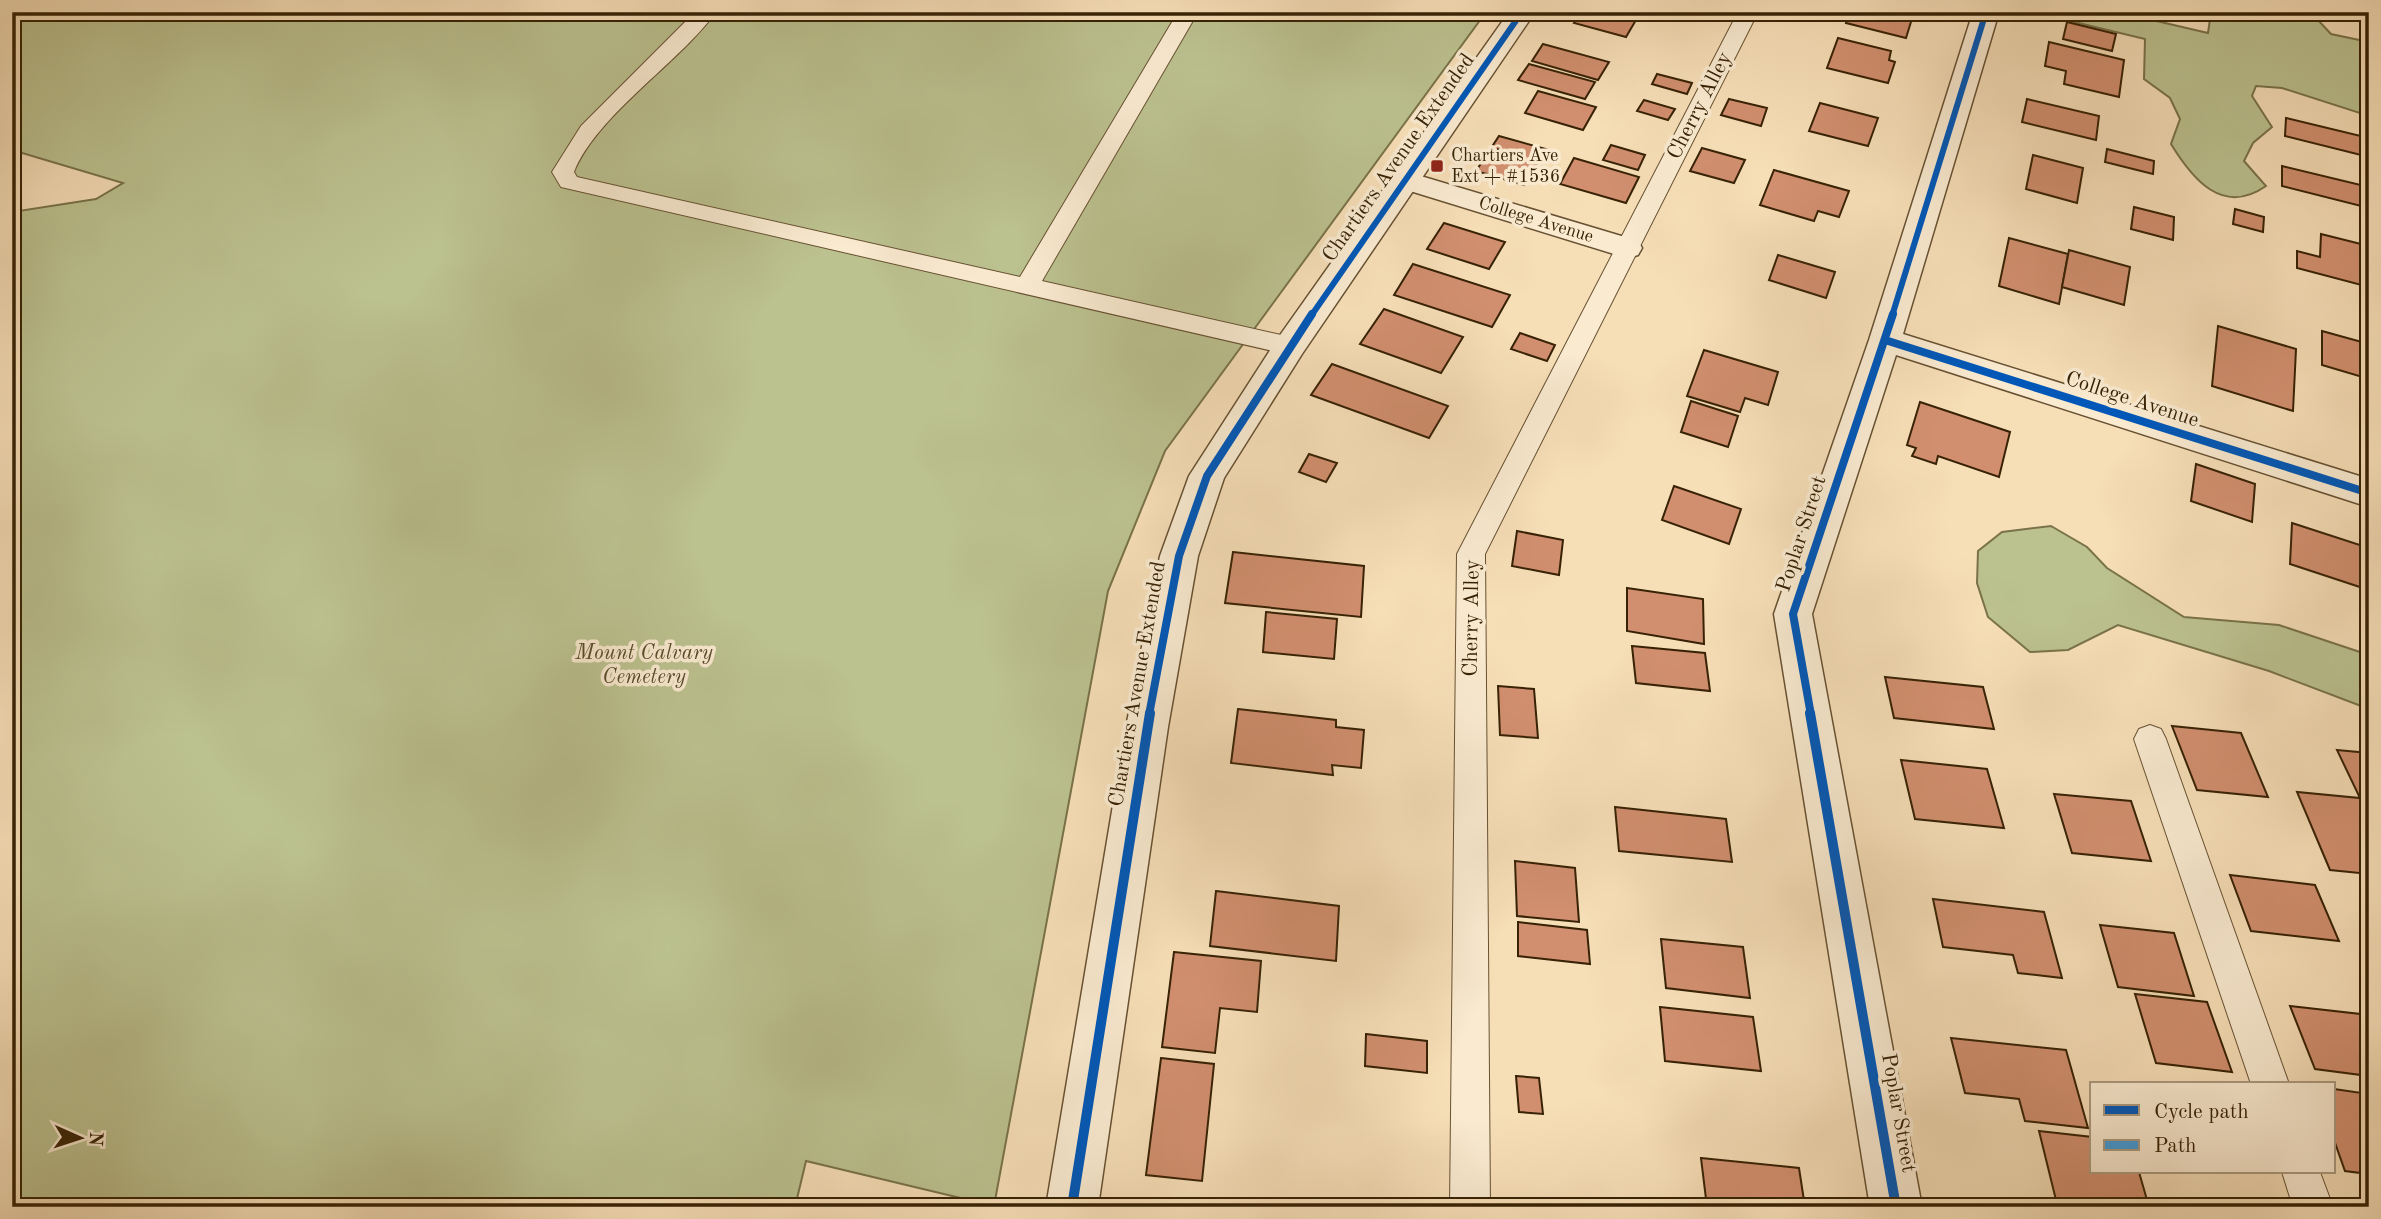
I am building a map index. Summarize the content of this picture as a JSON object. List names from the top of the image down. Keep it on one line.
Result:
{"streets":{"street":["Chartiers Avenue Extended","College Avenue","Poplar Street"],"lane":["Cherry Alley"]},"crossings":[["Cherry Alley","College Avenue"],["Chartiers Avenue Extended","College Avenue"],["College Avenue","Poplar Street"]],"parks":["Mount Calvary Cemetery"],"places":{"transit":["Chartiers Ave Ext + #1536"]},"legend":["Cycle path","Path"],"north":"right"}
